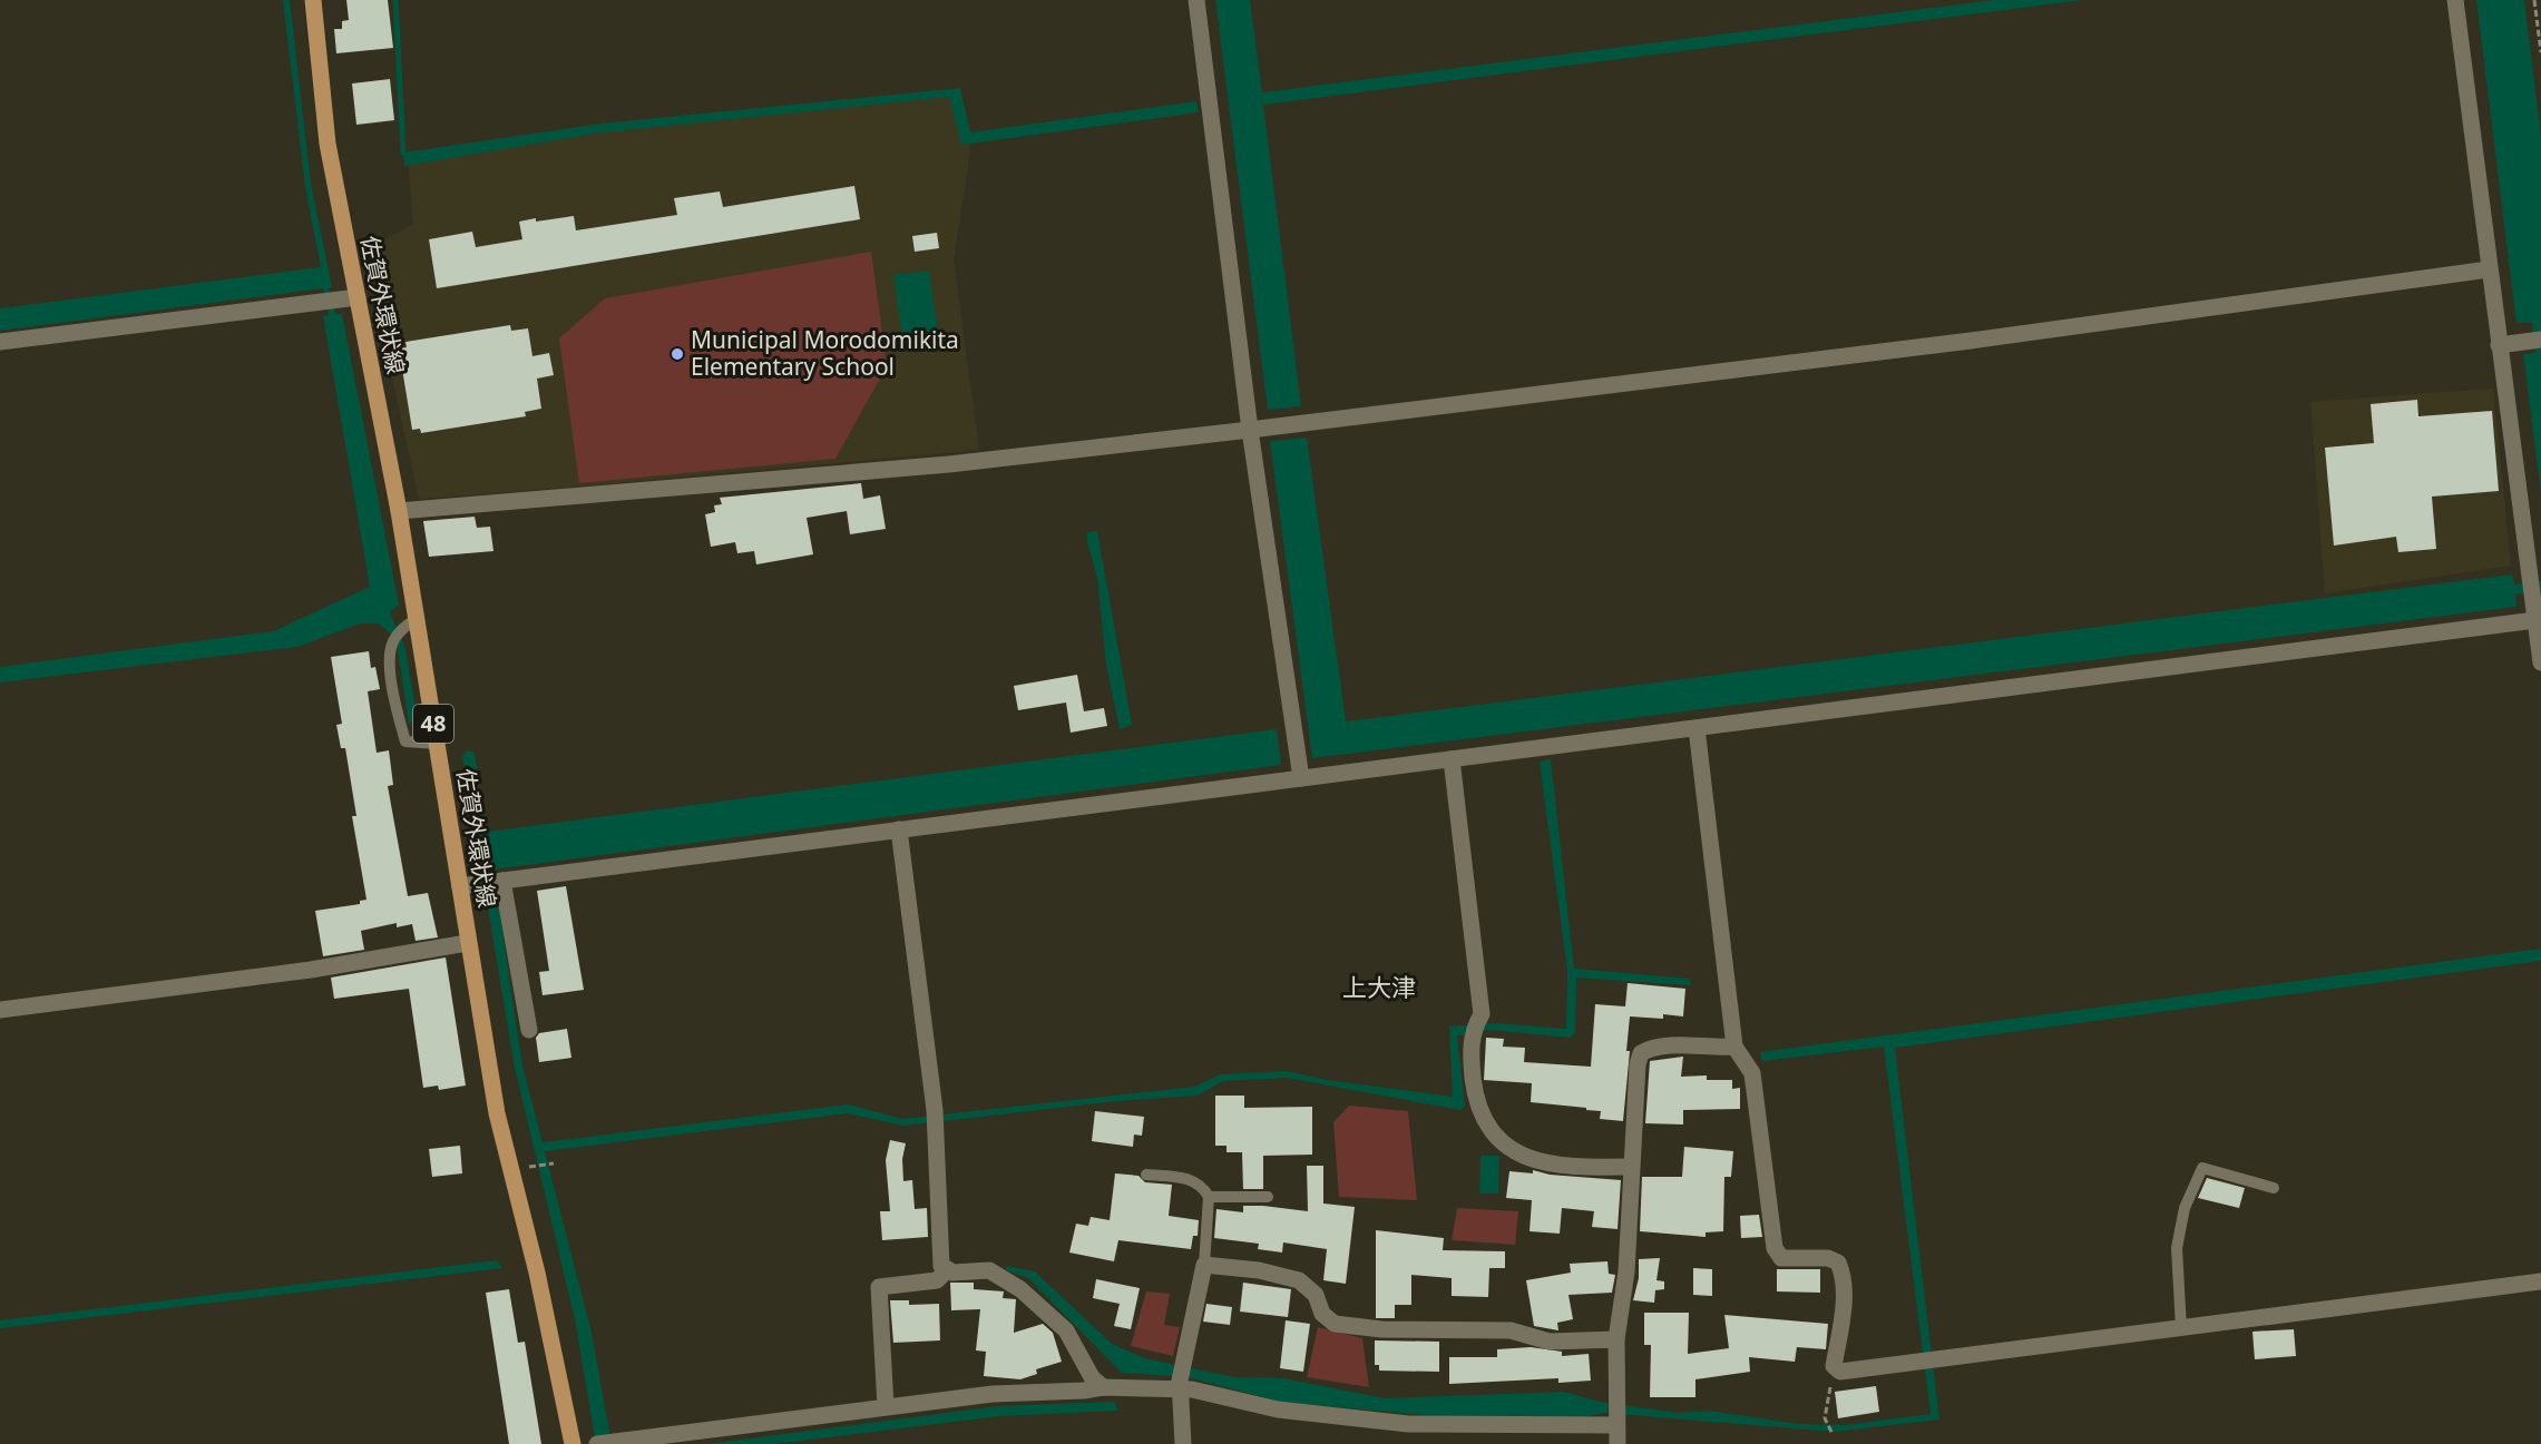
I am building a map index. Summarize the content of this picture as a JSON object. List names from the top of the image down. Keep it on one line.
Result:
{"streets":{"main road":["佐賀外環状線","48"]},"districts":["上大津"],"places":["Municipal Morodomikita Elementary School"]}
